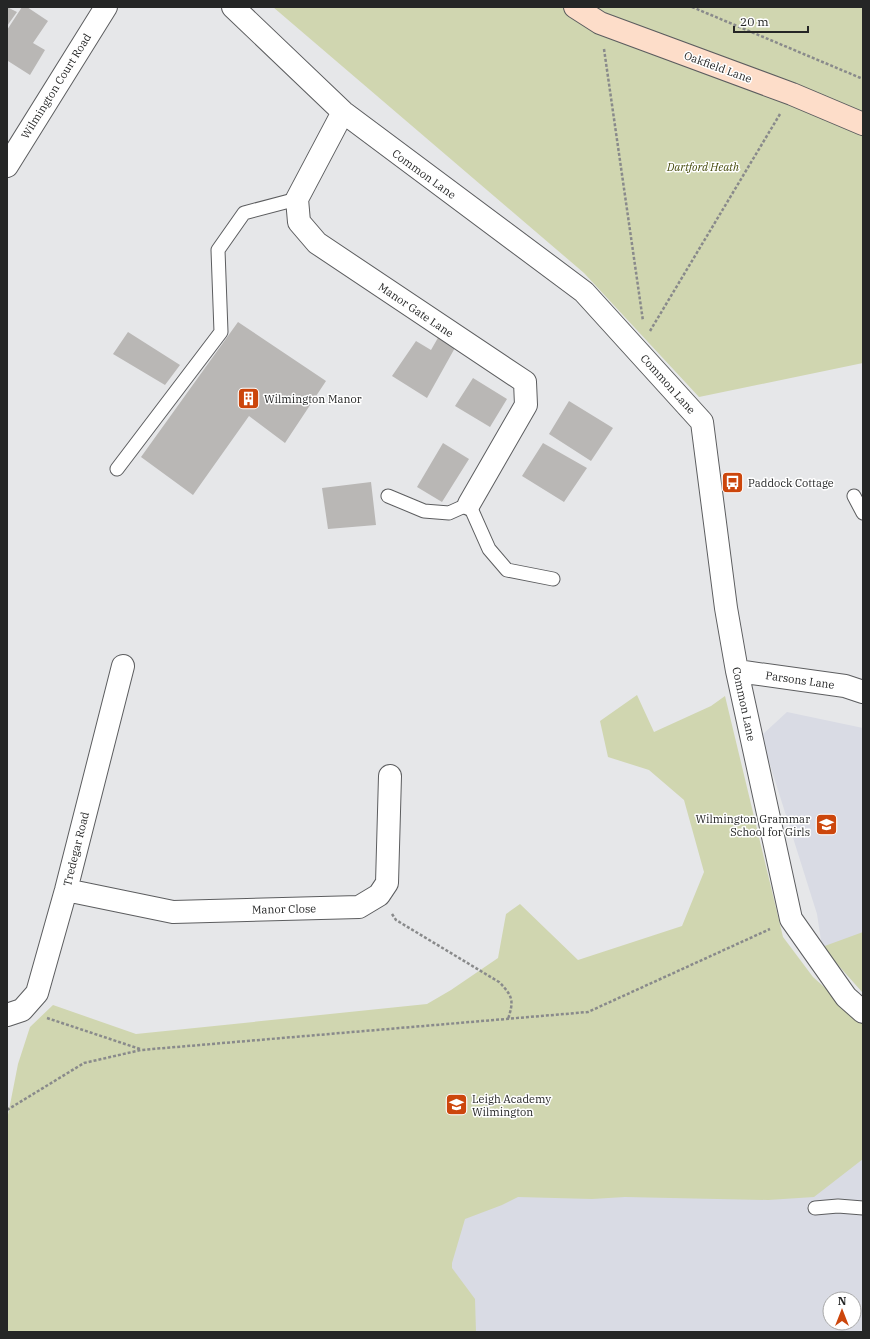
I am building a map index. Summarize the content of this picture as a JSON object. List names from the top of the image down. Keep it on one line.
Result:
{"streets":{"street":["Oakfield Lane","Wilmington Court Road","Common Lane","Manor Gate Lane","Parsons Lane","Tredegar Road","Manor Close"]},"crossings":[["Common Lane","Parsons Lane"],["Tredegar Road","Manor Close"]],"parks":["Dartford Heath"],"places":{"building":["Wilmington Manor"],"bus stop":["Paddock Cottage"],"school or university":["Wilmington Grammar School for Girls","Leigh Academy Wilmington"]},"scale_bar":"20 m","north":"top"}
